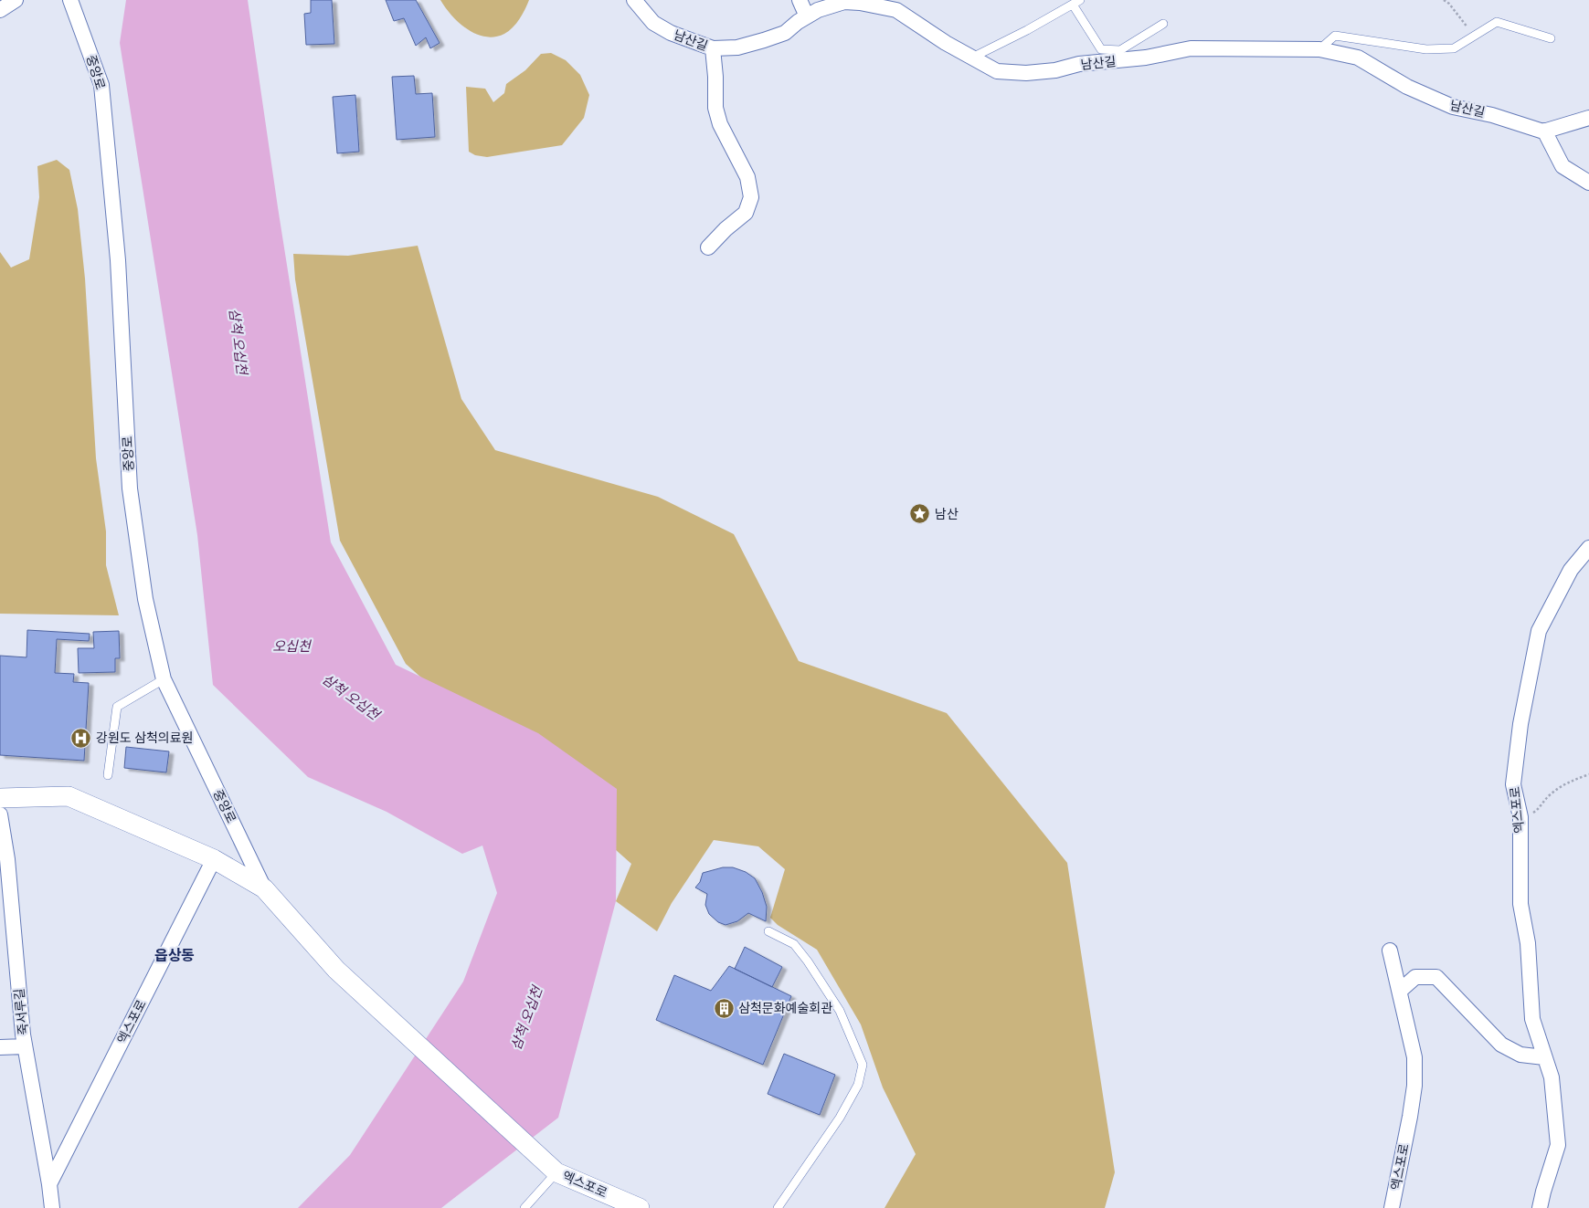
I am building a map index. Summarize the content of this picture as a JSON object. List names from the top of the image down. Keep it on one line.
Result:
{"streets":{"street":["남산길","중앙로","엑스포로","죽서루길"]},"crossings":[["중앙로","엑스포로"],["엑스포로","죽서루길"]],"districts":["읍상동"],"water":["삼척 오십천","오십천"],"places":{"place":["남산"],"hospital":["강원도 삼척의료원"],"building":["삼척문화예술회관"]}}
